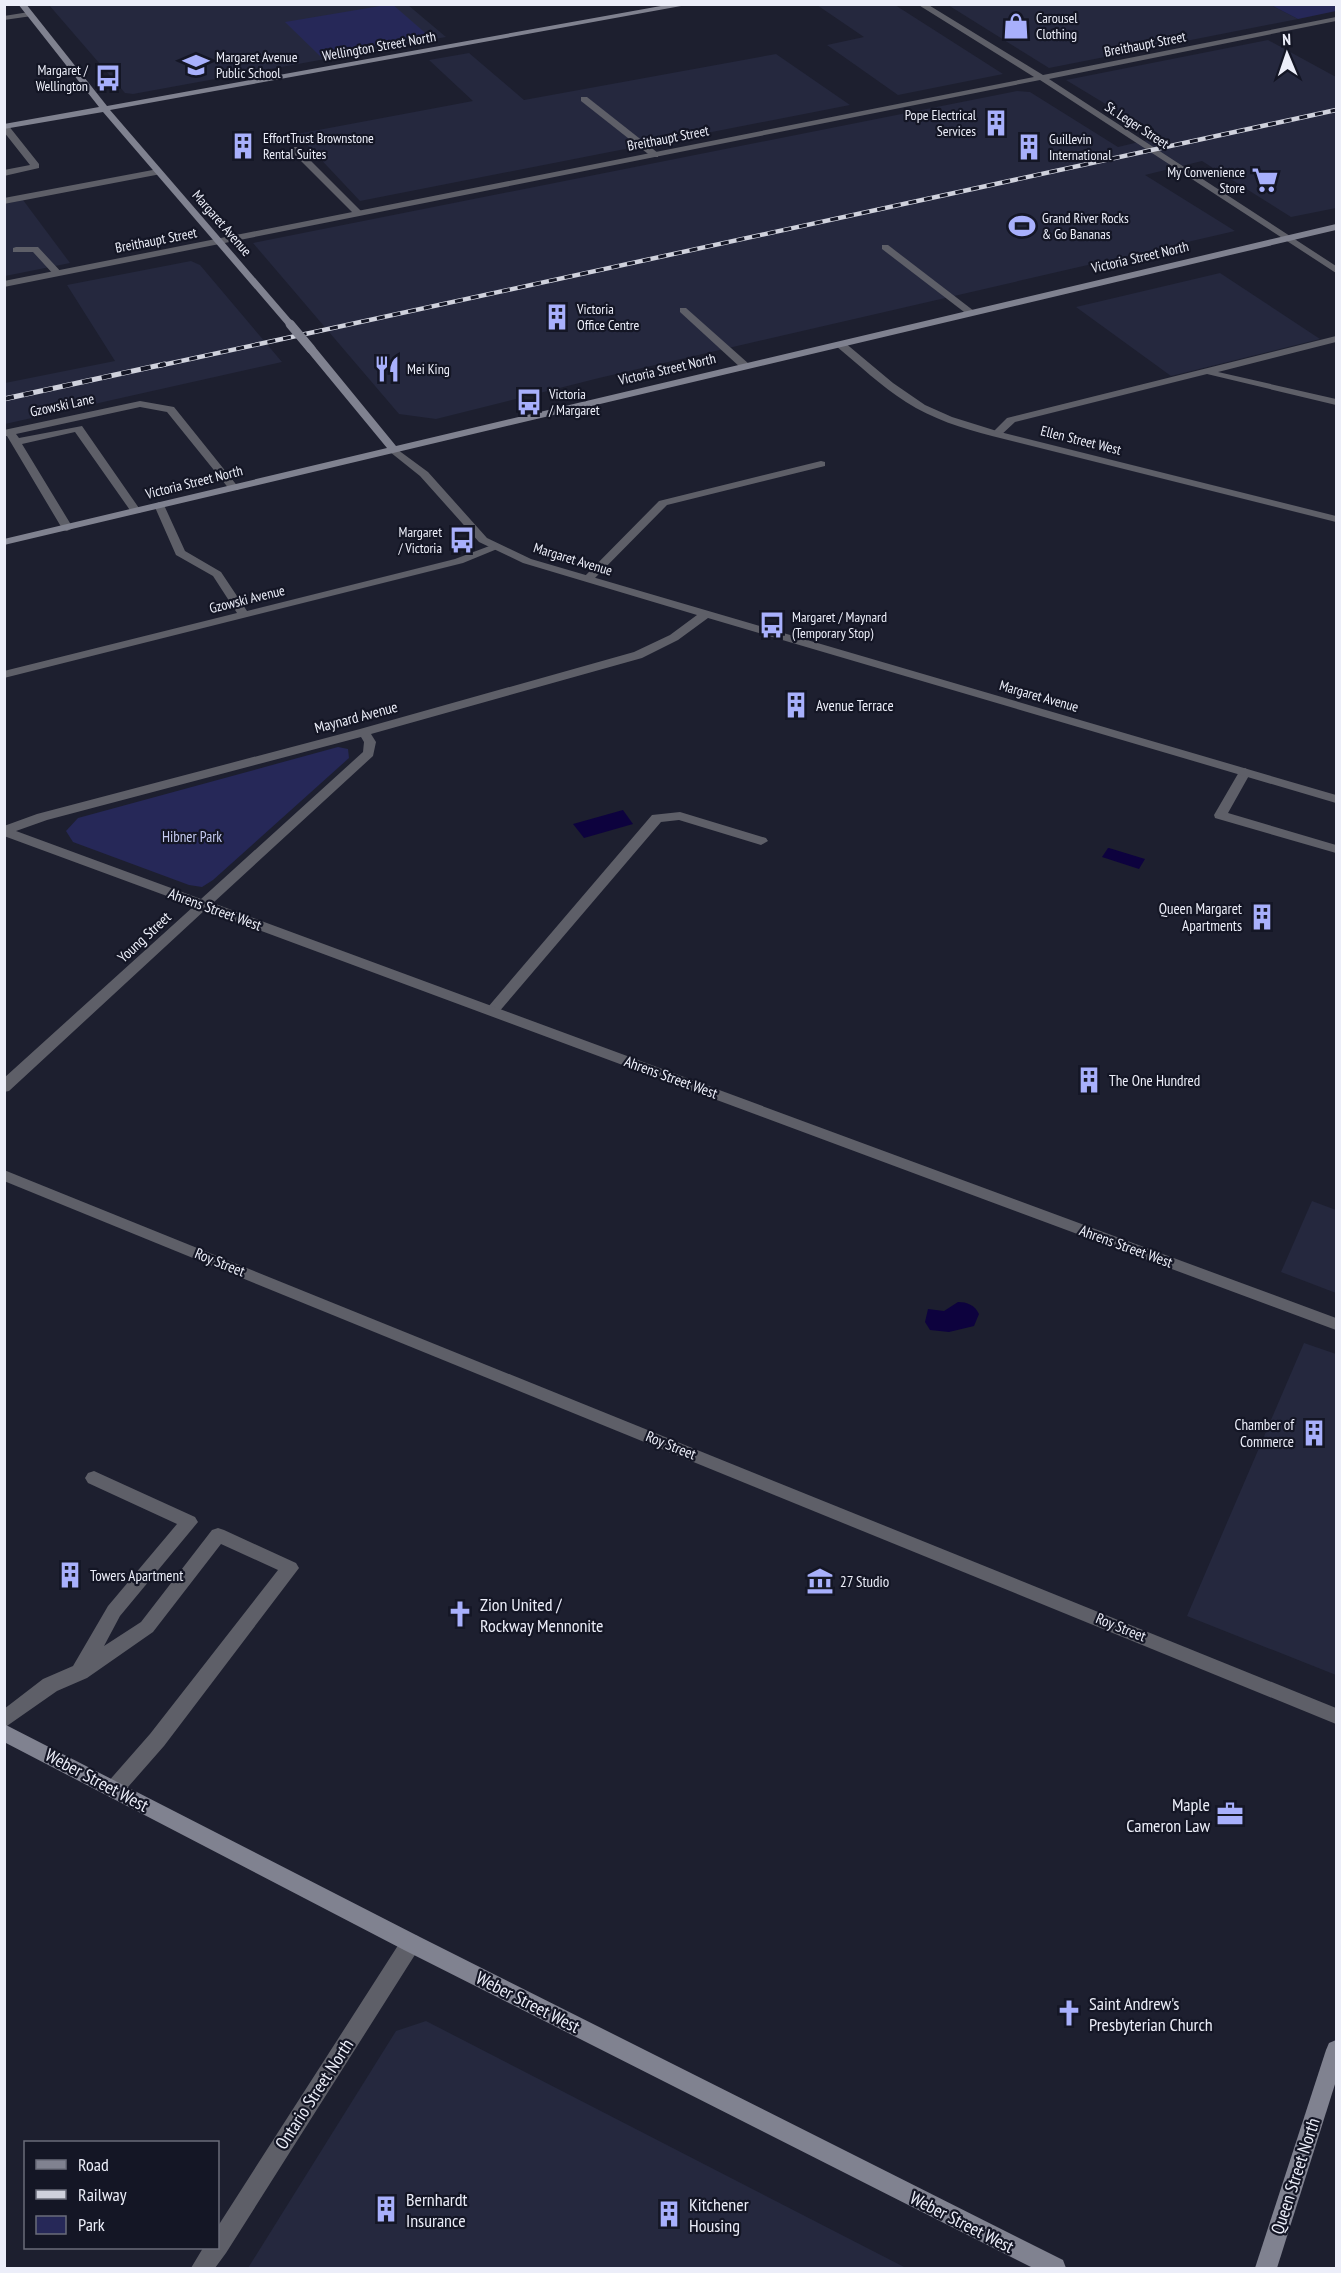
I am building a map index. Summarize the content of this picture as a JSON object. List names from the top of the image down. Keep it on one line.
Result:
{"streets":{"street":["Breithaupt Street","Wellington Street North","St. Leger Street","Margaret Avenue","Victoria Street North","Gzowski Lane","Ellen Street West","Gzowski Avenue","Maynard Avenue","Ahrens Street West","Young Street","Roy Street","Weber Street West","Ontario Street North","Queen Street North"]},"crossings":[["Breithaupt Street","St. Leger Street"],["Breithaupt Street","Margaret Avenue"],["Wellington Street North","Margaret Avenue"],["St. Leger Street","Victoria Street North"],["Margaret Avenue","Victoria Street North"],["Margaret Avenue","Gzowski Avenue"],["Margaret Avenue","Maynard Avenue"],["Victoria Street North","Gzowski Lane"],["Victoria Street North","Ellen Street West"],["Maynard Avenue","Ahrens Street West"],["Maynard Avenue","Young Street"],["Ahrens Street West","Young Street"],["Weber Street West","Ontario Street North"]],"parks":["Hibner Park"],"places":{"shop":["Carousel Clothing"],"school or university":["Margaret Avenue Public School"],"bus stop":["Margaret / Wellington","Victoria / Margaret","Margaret / Victoria","Margaret / Maynard (Temporary Stop)"],"building":["Pope Electrical Services","EffortTrust Brownstone Rental Suites","Guillevin International","Victoria Office Centre","Avenue Terrace","Queen Margaret Apartments","The One Hundred","Chamber of Commerce","Towers Apartment","Bernhardt Insurance","Kitchener Housing"],"supermarket":["My Convenience Store"],"sports":["Grand River Rocks & Go Bananas"],"restaurant":["Mei King"],"museum":["27 Studio"],"church":["Zion United / Rockway Mennonite","Saint Andrew's Presbyterian Church"],"office":["Maple Cameron Law"]},"legend":["Road","Railway","Park"],"north":"top"}
